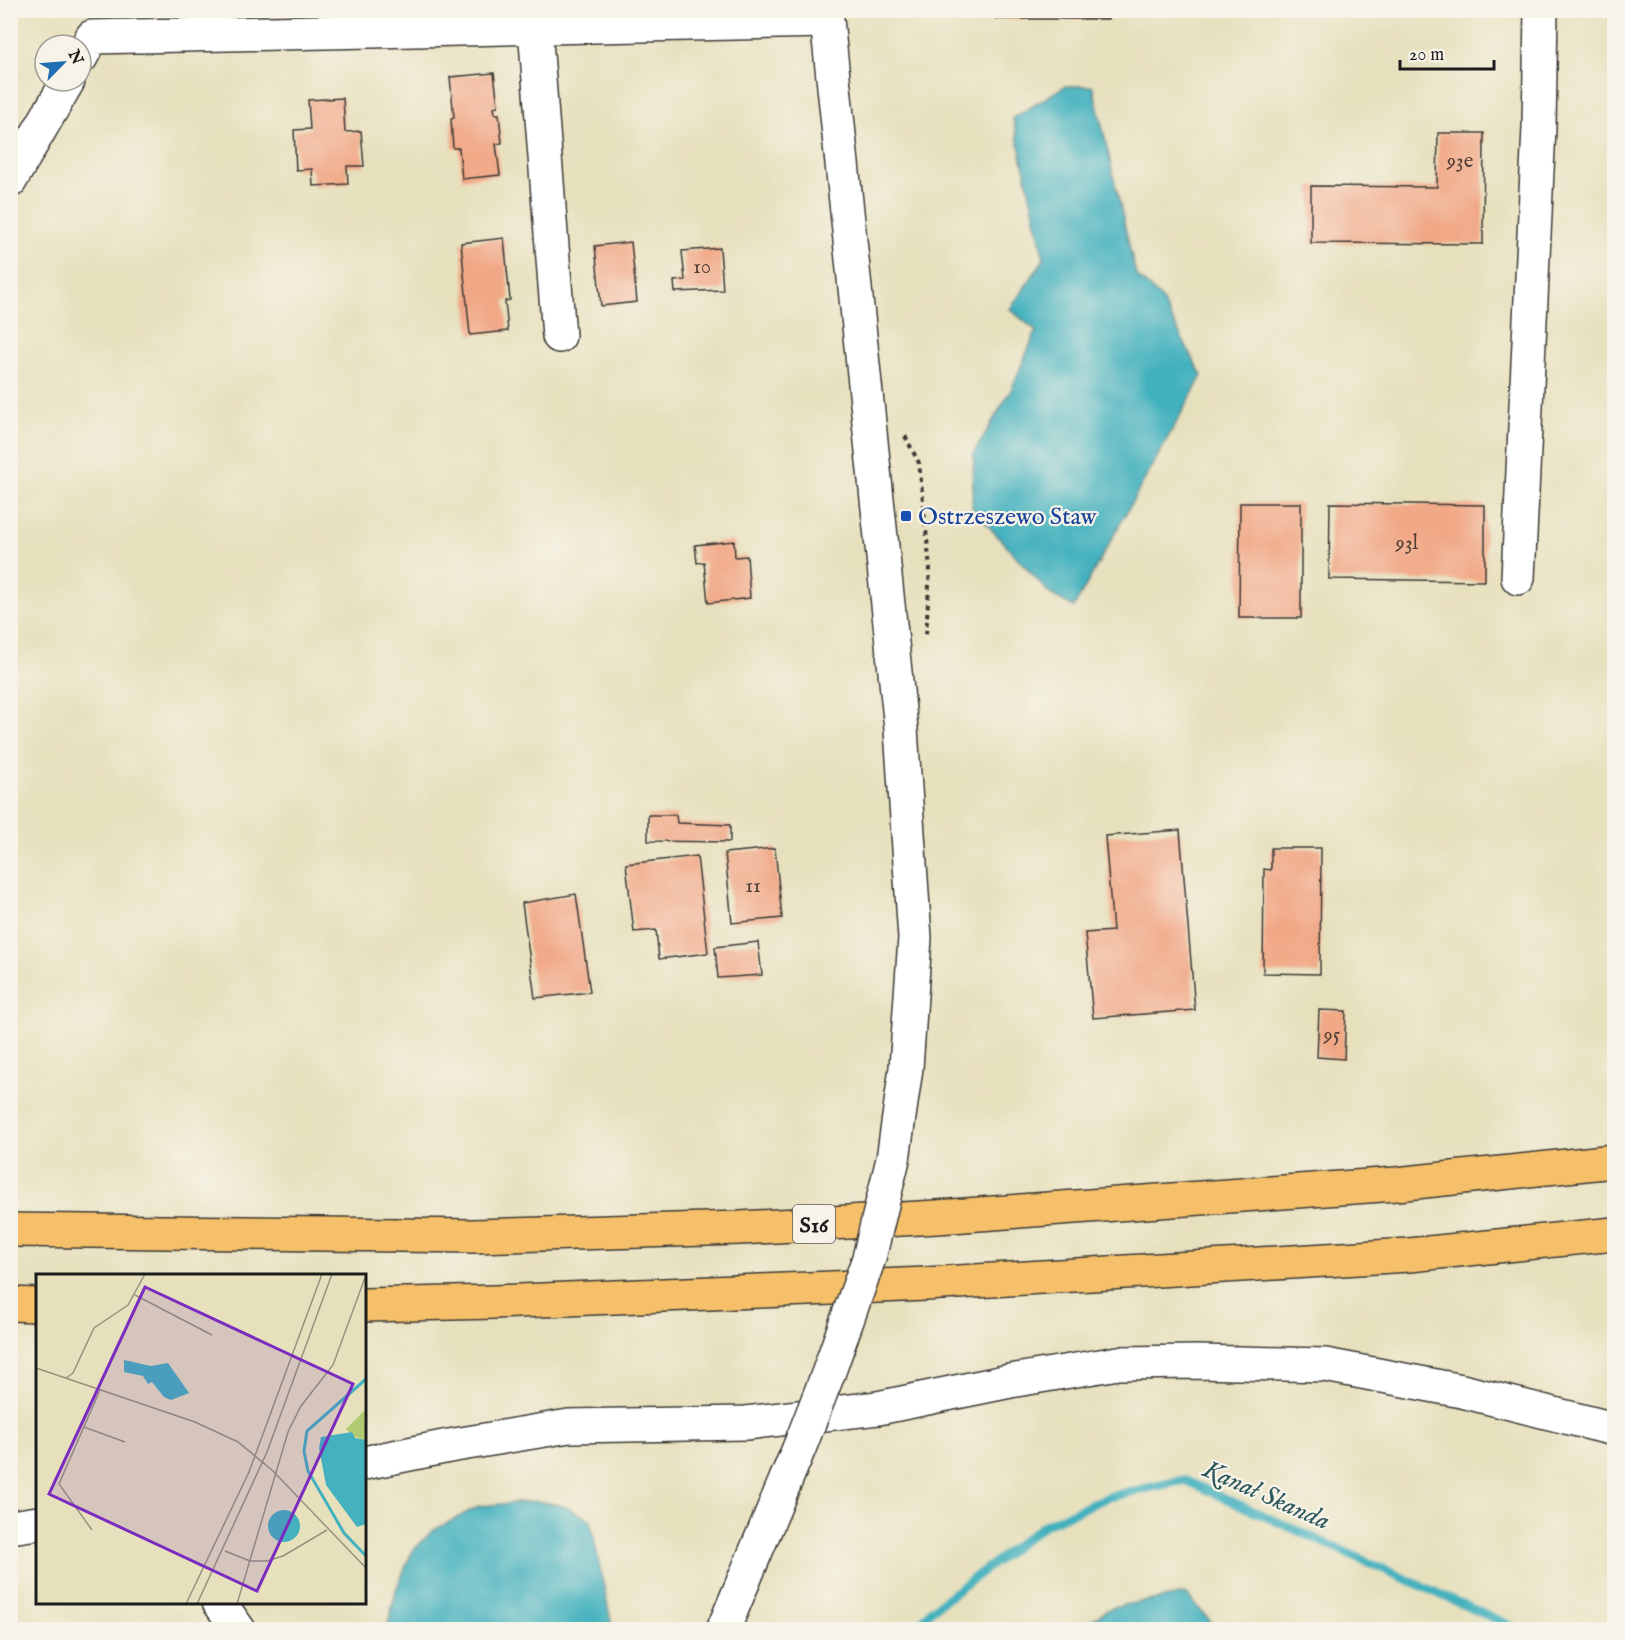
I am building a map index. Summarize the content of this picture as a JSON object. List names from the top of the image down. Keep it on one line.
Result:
{"streets":{"highway":["S16"]},"water":["Kanał Skanda"],"places":{"transit":["Ostrzeszewo Staw"]},"house_numbers":["93e","10","93l","11","95"],"scale_bar":"20 m","north":"top right"}
